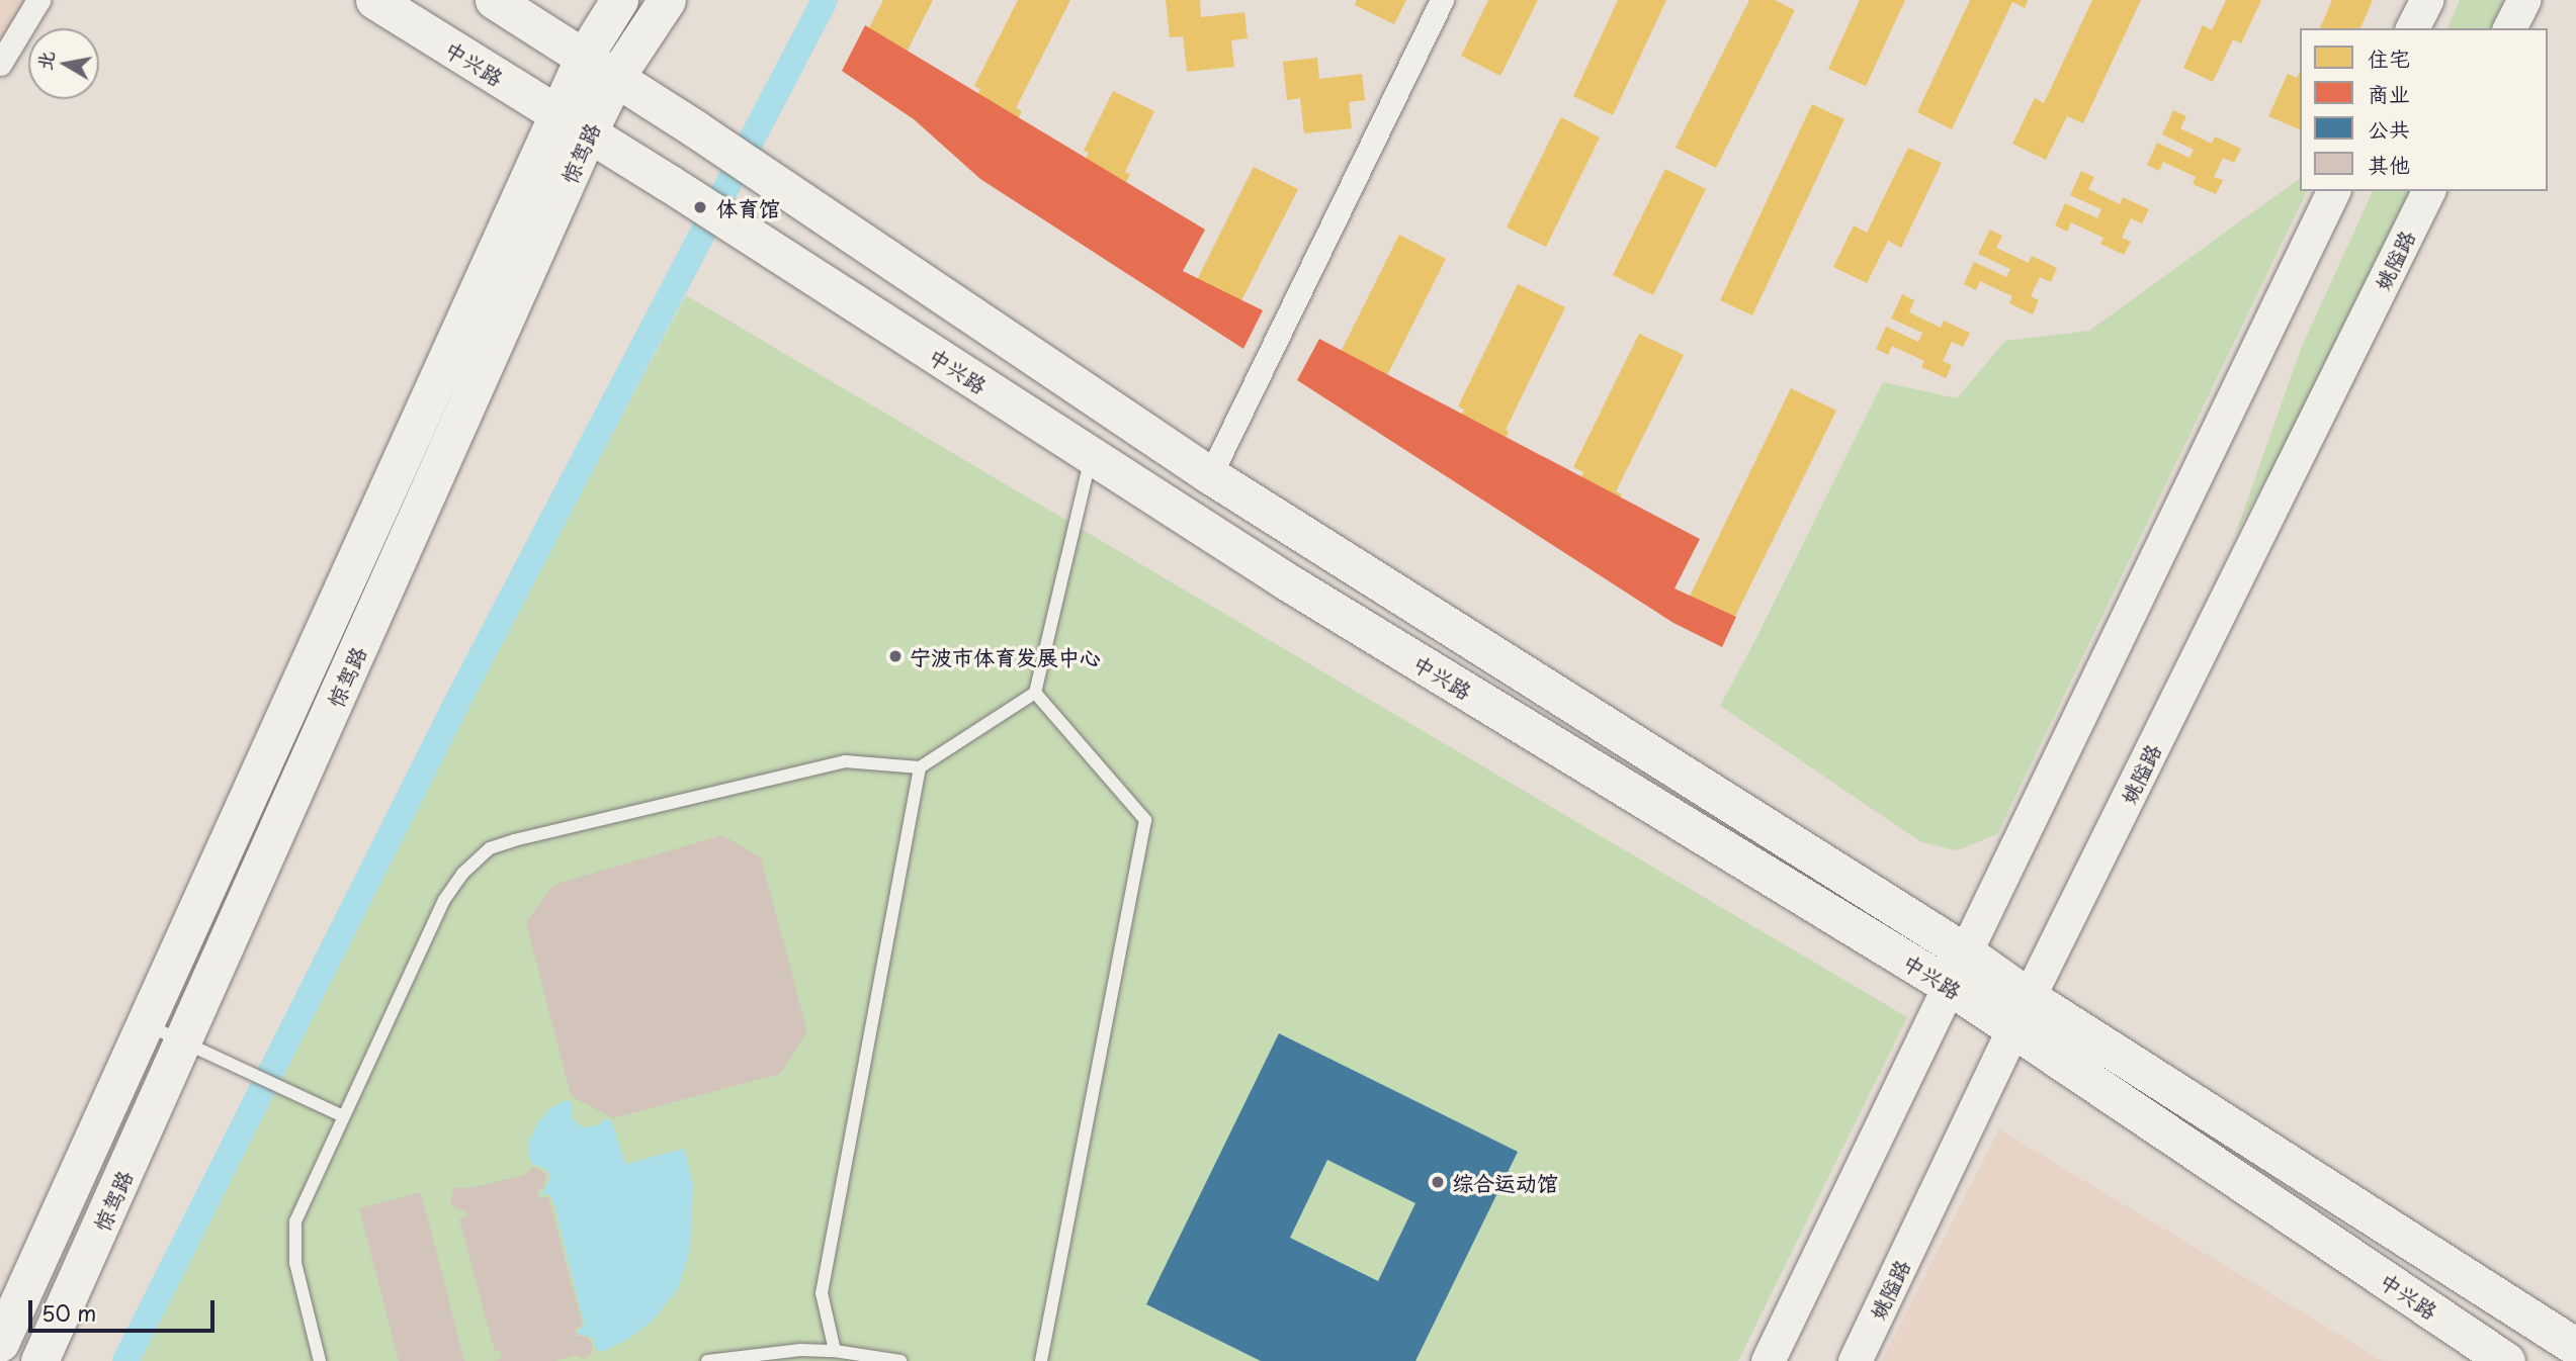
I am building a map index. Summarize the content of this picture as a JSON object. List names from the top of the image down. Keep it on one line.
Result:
{"streets":{"main road":["中兴路","惊驾路","姚隘路"]},"crossings":[["中兴路","惊驾路"],["中兴路","姚隘路"]],"places":["体育馆","宁波市体育发展中心","综合运动馆"],"legend":["住宅","商业","公共","其他"],"scale_bar":"50 m","north":"left"}
